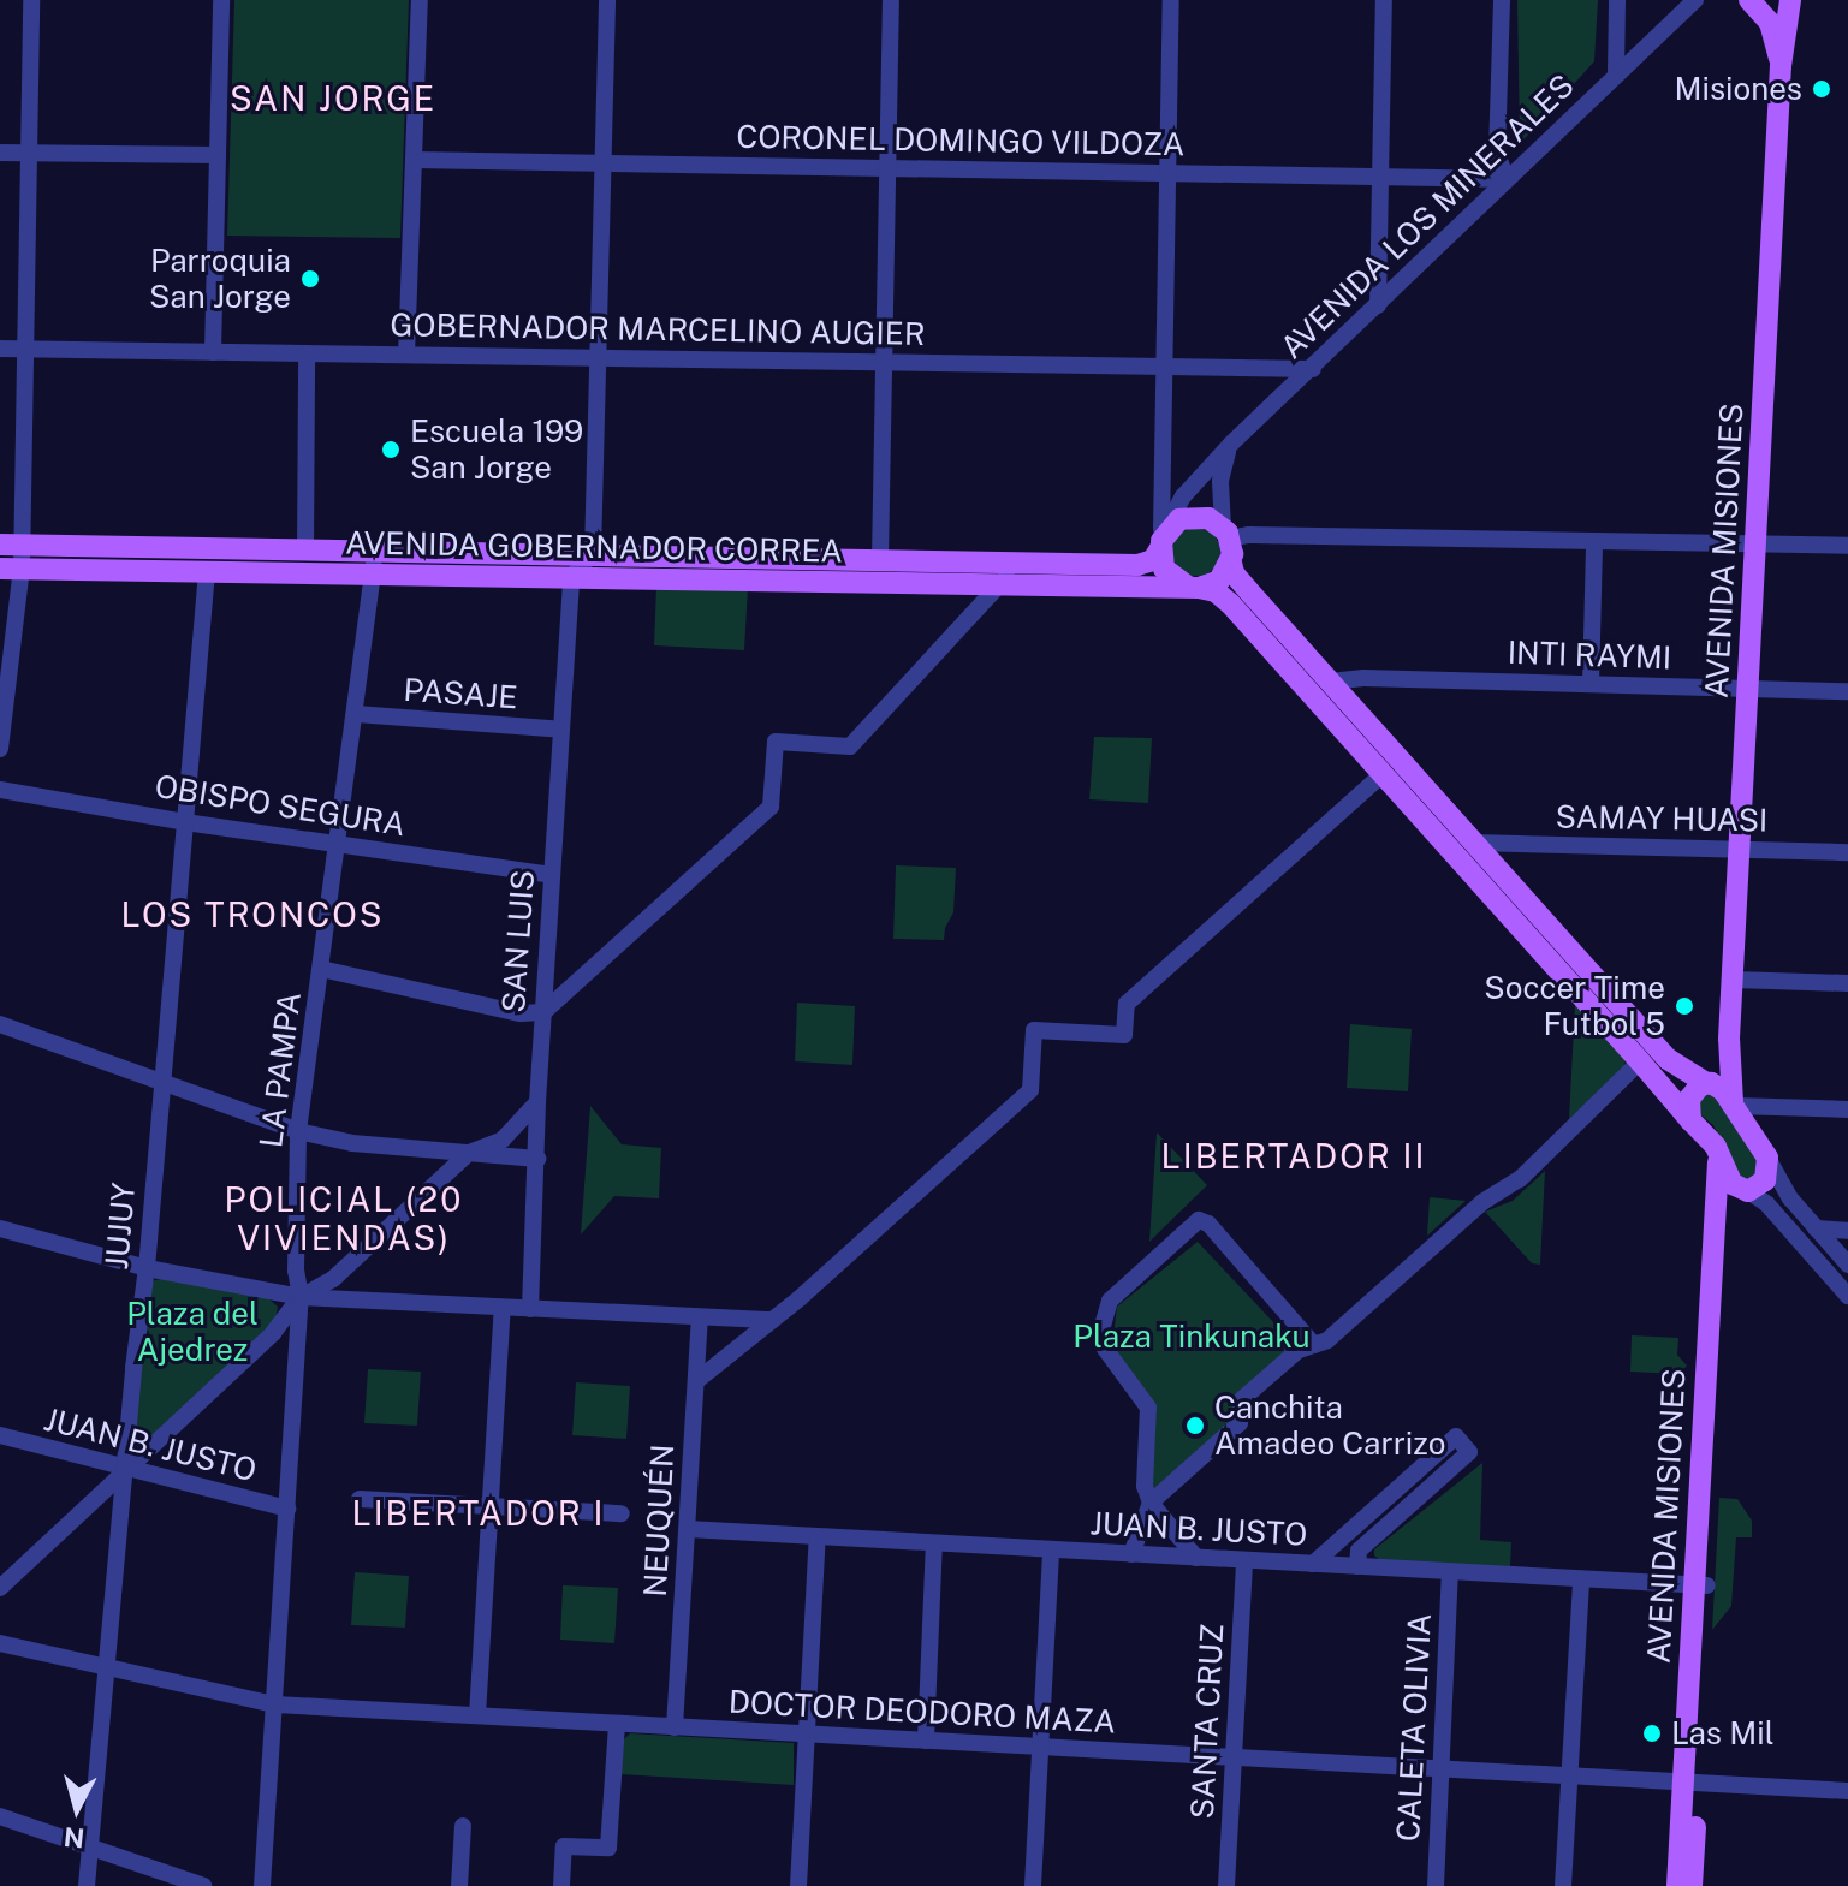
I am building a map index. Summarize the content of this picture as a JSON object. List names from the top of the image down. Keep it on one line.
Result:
{"streets":{"main road":["AVENIDA GOBERNADOR CORREA","AVENIDA MISIONES"],"street":["CORONEL DOMINGO VILDOZA","AVENIDA LOS MINERALES","GOBERNADOR MARCELINO AUGIER","INTI RAYMI","PASAJE","OBISPO SEGURA","SAMAY HUASI","SAN LUIS","LA PAMPA","JUJUY","JUAN B. JUSTO","NEUQUÉN","DOCTOR DEODORO MAZA","SANTA CRUZ","CALETA OLIVIA"]},"crossings":[["CORONEL DOMINGO VILDOZA","AVENIDA LOS MINERALES"],["AVENIDA LOS MINERALES","GOBERNADOR MARCELINO AUGIER"],["AVENIDA LOS MINERALES","AVENIDA GOBERNADOR CORREA"],["AVENIDA GOBERNADOR CORREA","SAN LUIS"],["AVENIDA GOBERNADOR CORREA","LA PAMPA"],["AVENIDA GOBERNADOR CORREA","JUJUY"],["AVENIDA MISIONES","INTI RAYMI"],["AVENIDA MISIONES","SAMAY HUASI"],["AVENIDA MISIONES","JUAN B. JUSTO"],["AVENIDA MISIONES","DOCTOR DEODORO MAZA"],["PASAJE","SAN LUIS"],["PASAJE","LA PAMPA"],["OBISPO SEGURA","SAN LUIS"],["OBISPO SEGURA","LA PAMPA"],["OBISPO SEGURA","JUJUY"],["LA PAMPA","JUAN B. JUSTO"],["LA PAMPA","DOCTOR DEODORO MAZA"],["JUJUY","JUAN B. JUSTO"],["JUJUY","DOCTOR DEODORO MAZA"],["JUAN B. JUSTO","NEUQUÉN"],["JUAN B. JUSTO","SANTA CRUZ"],["JUAN B. JUSTO","CALETA OLIVIA"],["NEUQUÉN","DOCTOR DEODORO MAZA"],["DOCTOR DEODORO MAZA","SANTA CRUZ"],["DOCTOR DEODORO MAZA","CALETA OLIVIA"]],"districts":["SAN JORGE","LOS TRONCOS","LIBERTADOR II","POLICIAL (20 VIVIENDAS)","LIBERTADOR I"],"parks":["Plaza del Ajedrez","Plaza Tinkunaku"],"places":["Misiones","Parroquia San Jorge","Escuela 199 San Jorge","Soccer Time Futbol 5","Canchita Amadeo Carrizo","Las Mil"],"north":"bottom"}
